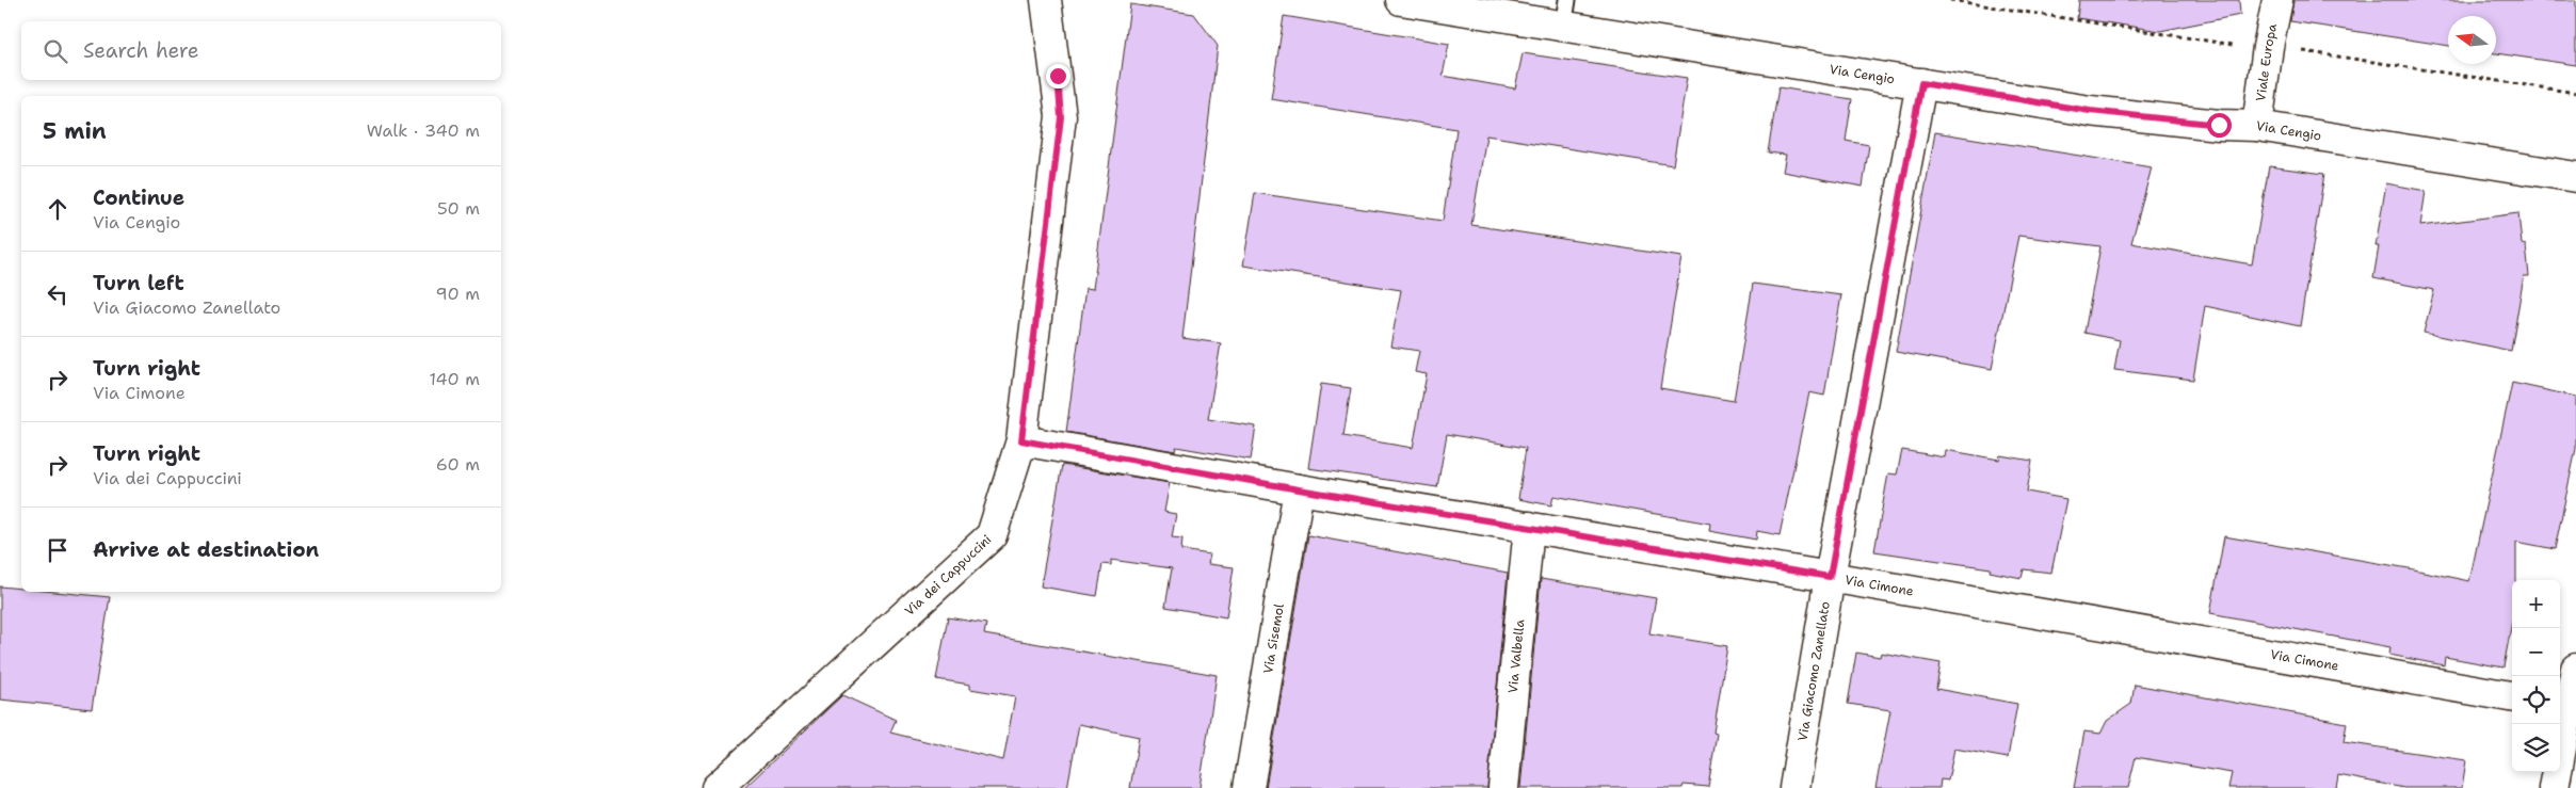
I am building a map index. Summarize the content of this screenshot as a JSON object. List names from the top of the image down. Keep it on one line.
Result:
{"streets":{"street":["Viale Europa","Via Cengio","Via dei Cappuccini","Via Cimone","Via Sisemol","Via Valbella","Via Giacomo Zanellato"]},"crossings":[["Viale Europa","Via Cengio"],["Via Cengio","Via Giacomo Zanellato"],["Via dei Cappuccini","Via Cimone"],["Via Cimone","Via Sisemol"],["Via Cimone","Via Valbella"],["Via Cimone","Via Giacomo Zanellato"]],"north":"left","page":{"search":"Search here","heading":["5 min","Walk · 340 m"],"list":[["Continue","Via Cengio","50 m"],["Turn left","Via Giacomo Zanellato","90 m"],["Turn right","Via Cimone","140 m"],["Turn right","Via dei Cappuccini","60 m"],"Arrive at destination"],"map_buttons":["+","−"]}}
